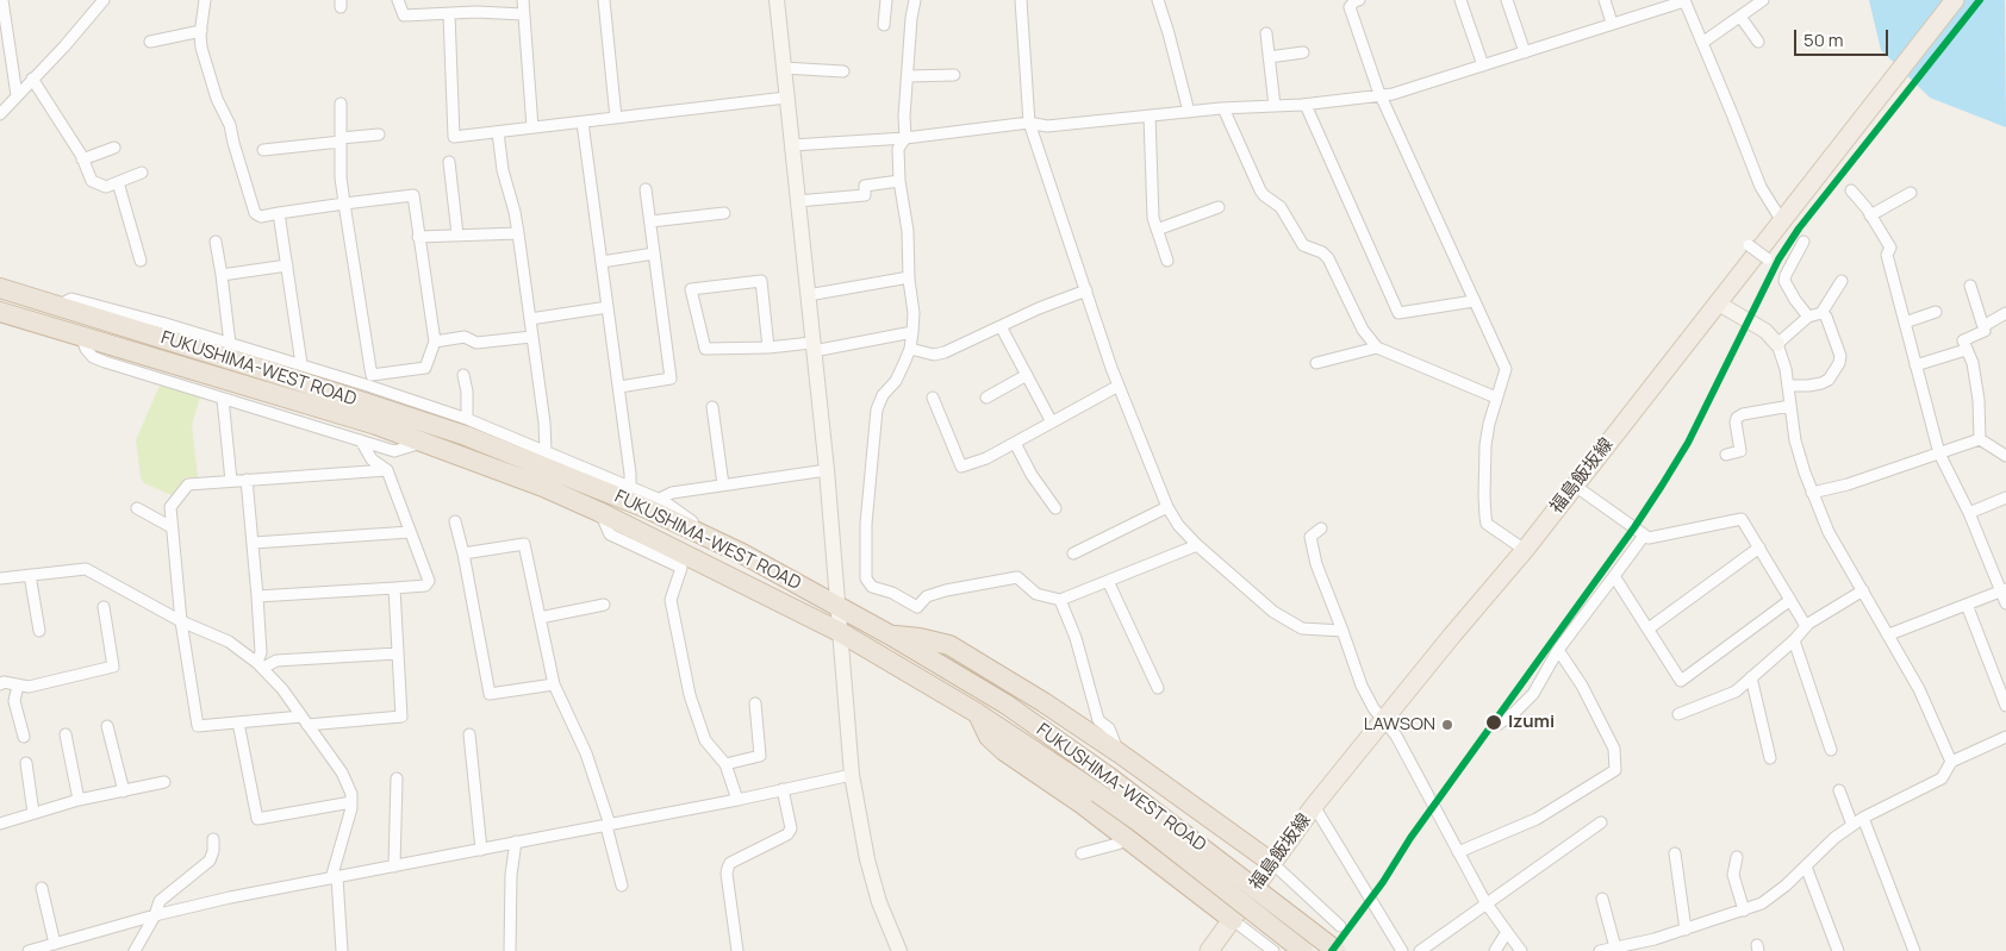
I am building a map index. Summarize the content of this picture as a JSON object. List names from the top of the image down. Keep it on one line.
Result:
{"streets":{"highway":["FUKUSHIMA-WEST ROAD"],"main road":["福島飯坂線"]},"places":["Izumi","LAWSON"],"scale_bar":"50 m"}
